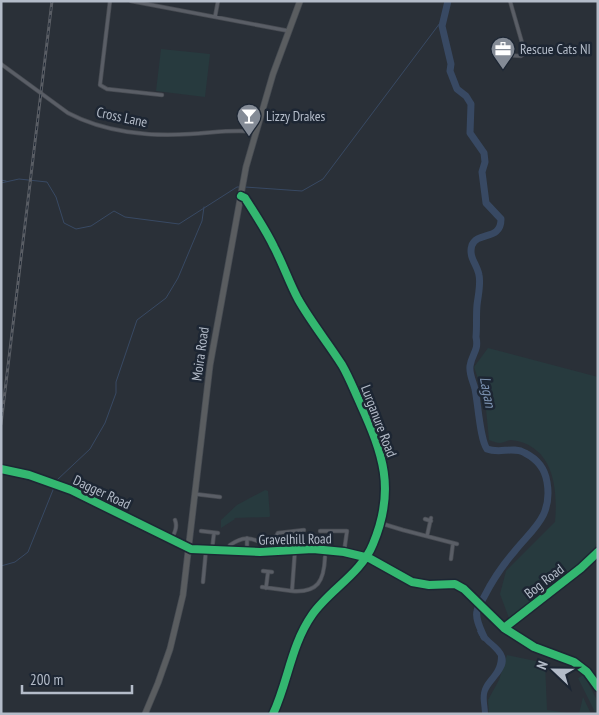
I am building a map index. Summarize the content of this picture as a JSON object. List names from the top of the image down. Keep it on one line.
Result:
{"streets":{"highway":["Moira Road"],"street":["Cross Lane","Lurganure Road","Dagger Road","Gravelhill Road","Bog Road"]},"crossings":[["Cross Lane","Moira Road"],["Moira Road","Lurganure Road"],["Moira Road","Dagger Road"],["Moira Road","Gravelhill Road"],["Lurganure Road","Gravelhill Road"],["Dagger Road","Gravelhill Road"],["Gravelhill Road","Bog Road"]],"water":["Lagan"],"places":{"office":["Rescue Cats NI"],"bar":["Lizzy Drakes"]},"scale_bar":"200 m","north":"left"}
